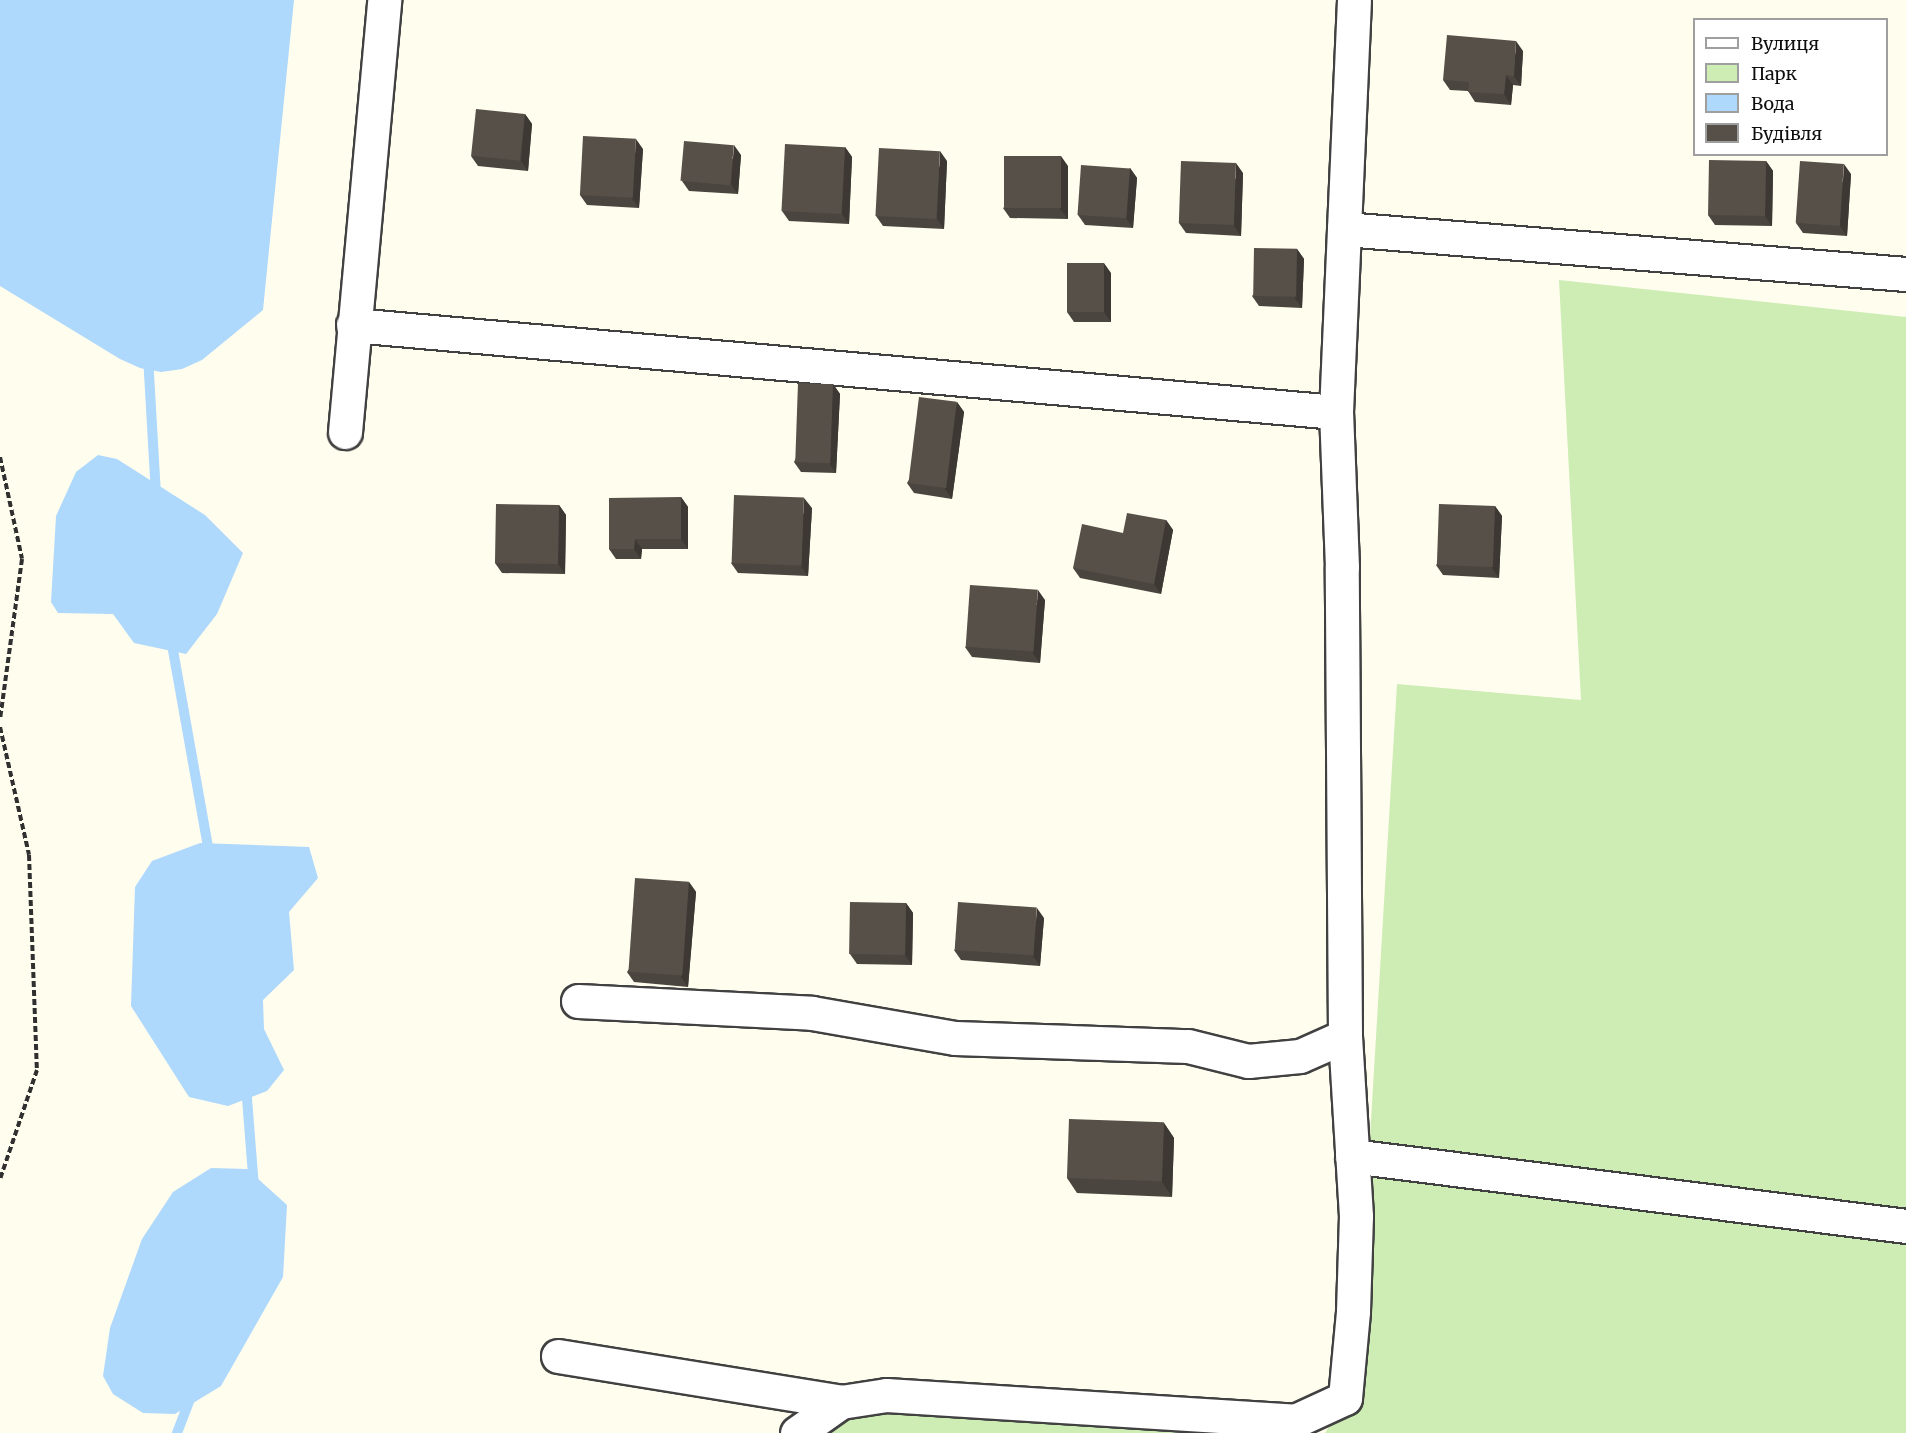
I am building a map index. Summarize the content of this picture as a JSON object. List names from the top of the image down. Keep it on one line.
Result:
{"legend":["Вулиця","Парк","Вода","Будівля"]}
